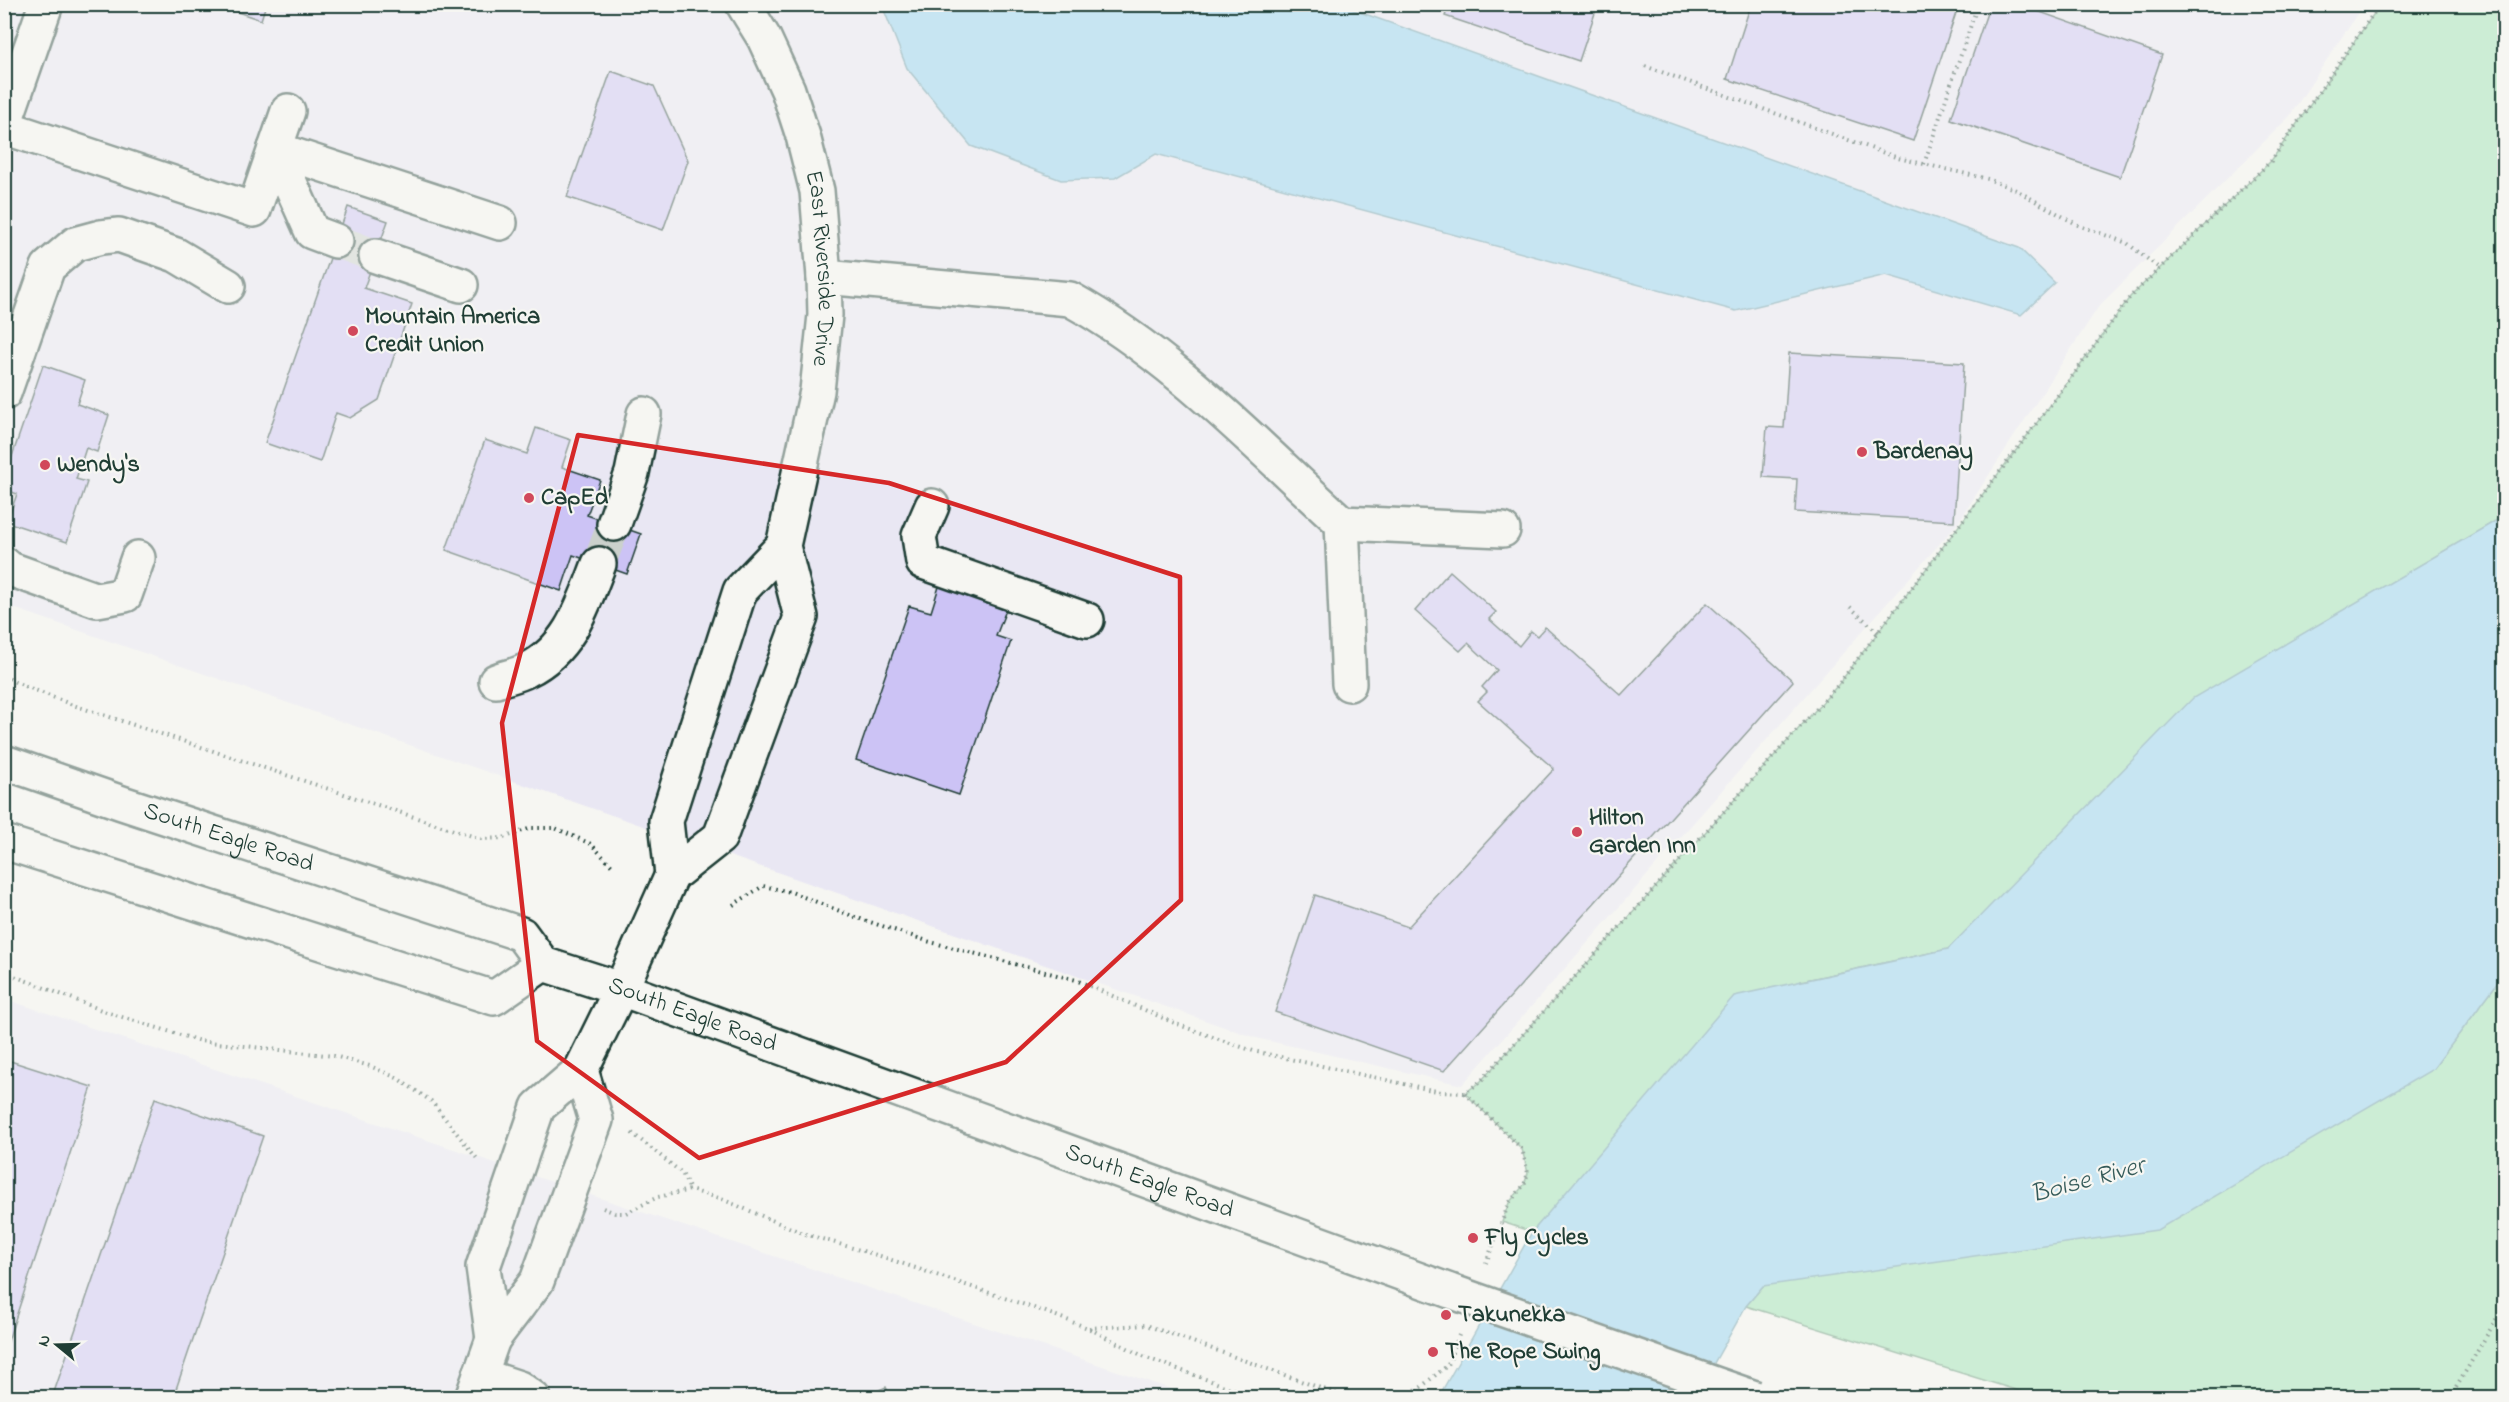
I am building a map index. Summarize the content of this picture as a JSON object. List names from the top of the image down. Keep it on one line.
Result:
{"streets":{"main road":["East Riverside Drive","South Eagle Road"]},"crossings":[["East Riverside Drive","South Eagle Road"]],"water":["Boise River"],"places":["Mountain America Credit Union","Bardenay","Wendy's","CapEd","Hilton Garden Inn","Fly Cycles","Takunekka","The Rope Swing"],"north":"left"}
